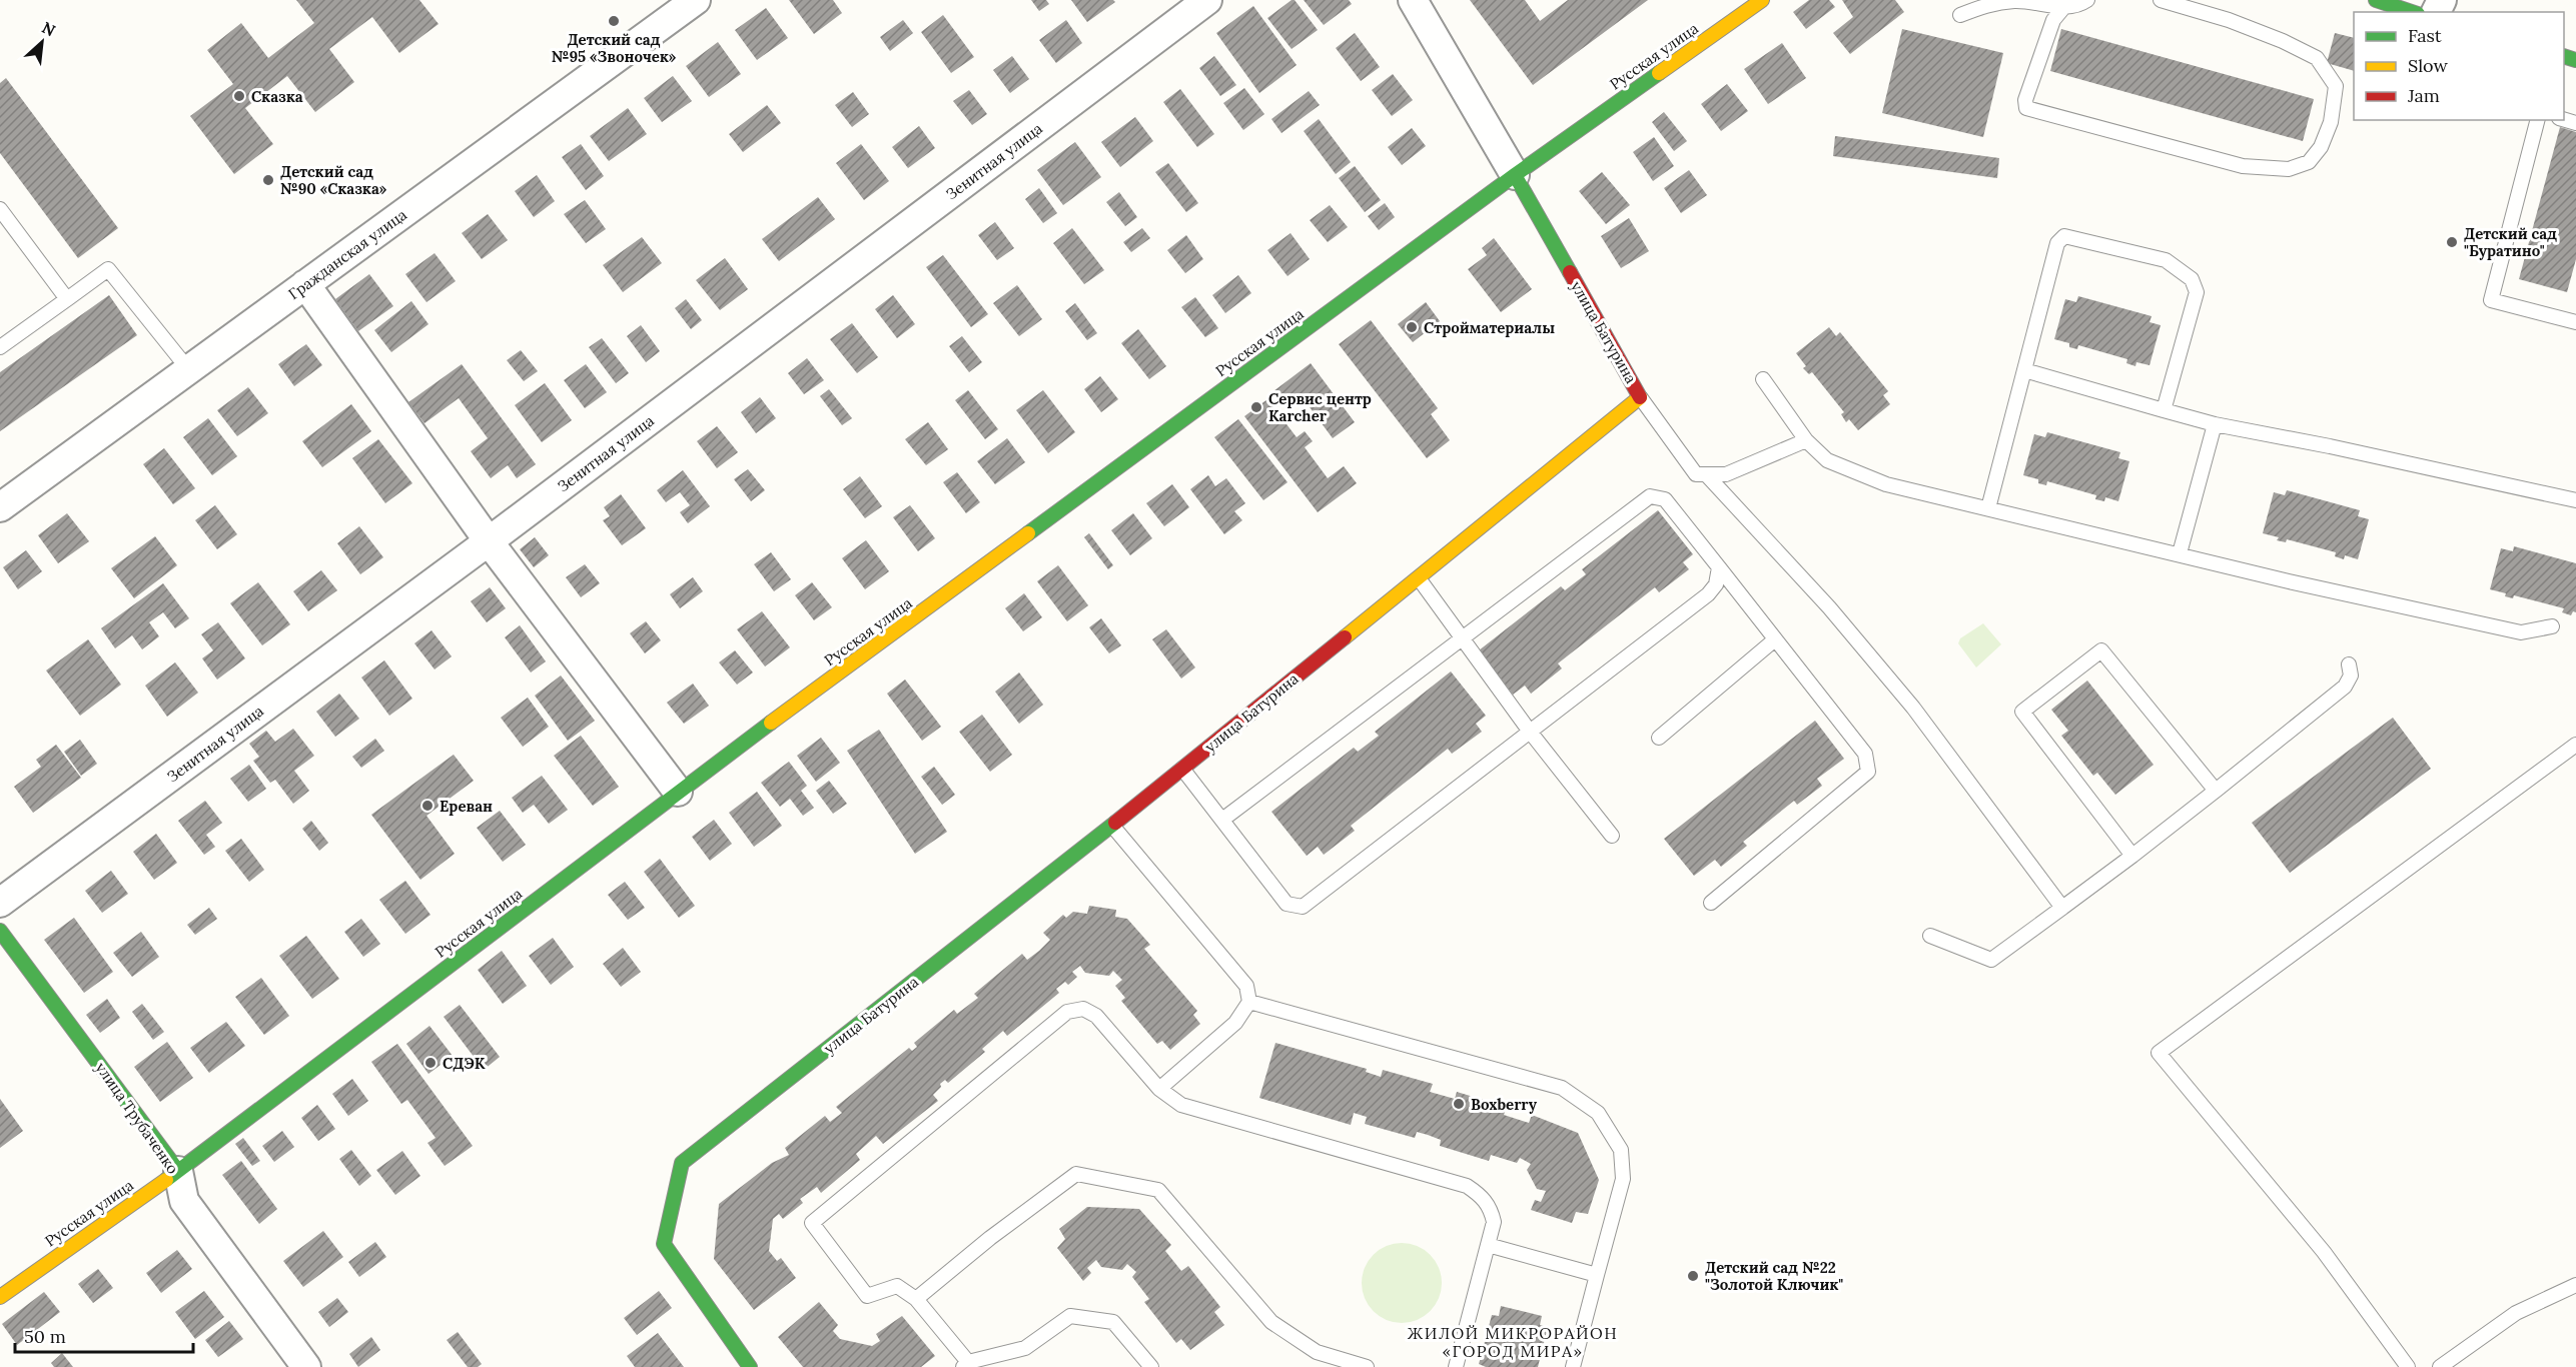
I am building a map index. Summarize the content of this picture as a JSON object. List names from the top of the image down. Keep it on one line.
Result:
{"streets":{"main road":["Русская улица","улица Батурина","улица Трубаченко"],"street":["Зенитная улица","Гражданская улица"]},"crossings":[["Русская улица","улица Батурина"],["Русская улица","улица Трубаченко"]],"districts":["ЖИЛОЙ МИКРОРАЙОН «ГОРОД МИРА»"],"places":["Детский сад №95 «Звоночек»","Сказка","Детский сад №90 «Сказка»","Детский сад \"Буратино\"","Стройматериалы","Сервис центр Karcher","Ереван","СДЭК","Boxberry","Детский сад №22 \"Золотой Ключик\""],"legend":["Fast","Slow","Jam"],"scale_bar":"50 m","north":"top right"}
